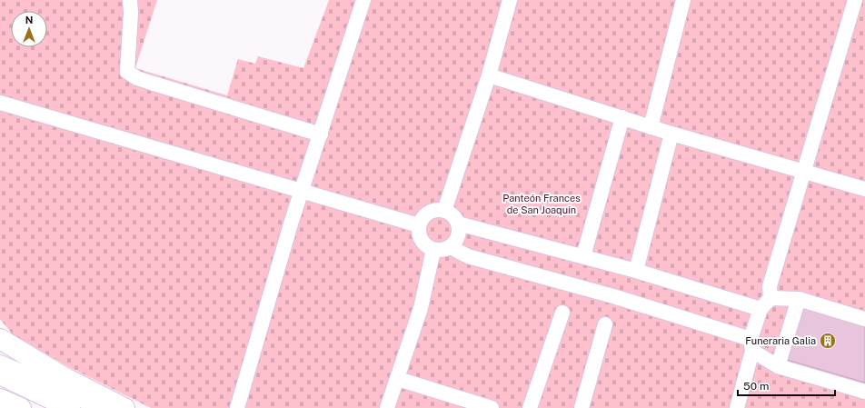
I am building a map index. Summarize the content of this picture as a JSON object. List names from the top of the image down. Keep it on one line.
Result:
{"parks":["Panteón Frances de San Joaquín"],"places":{"building":["Funeraria Galia"]},"scale_bar":"50 m","north":"top"}
